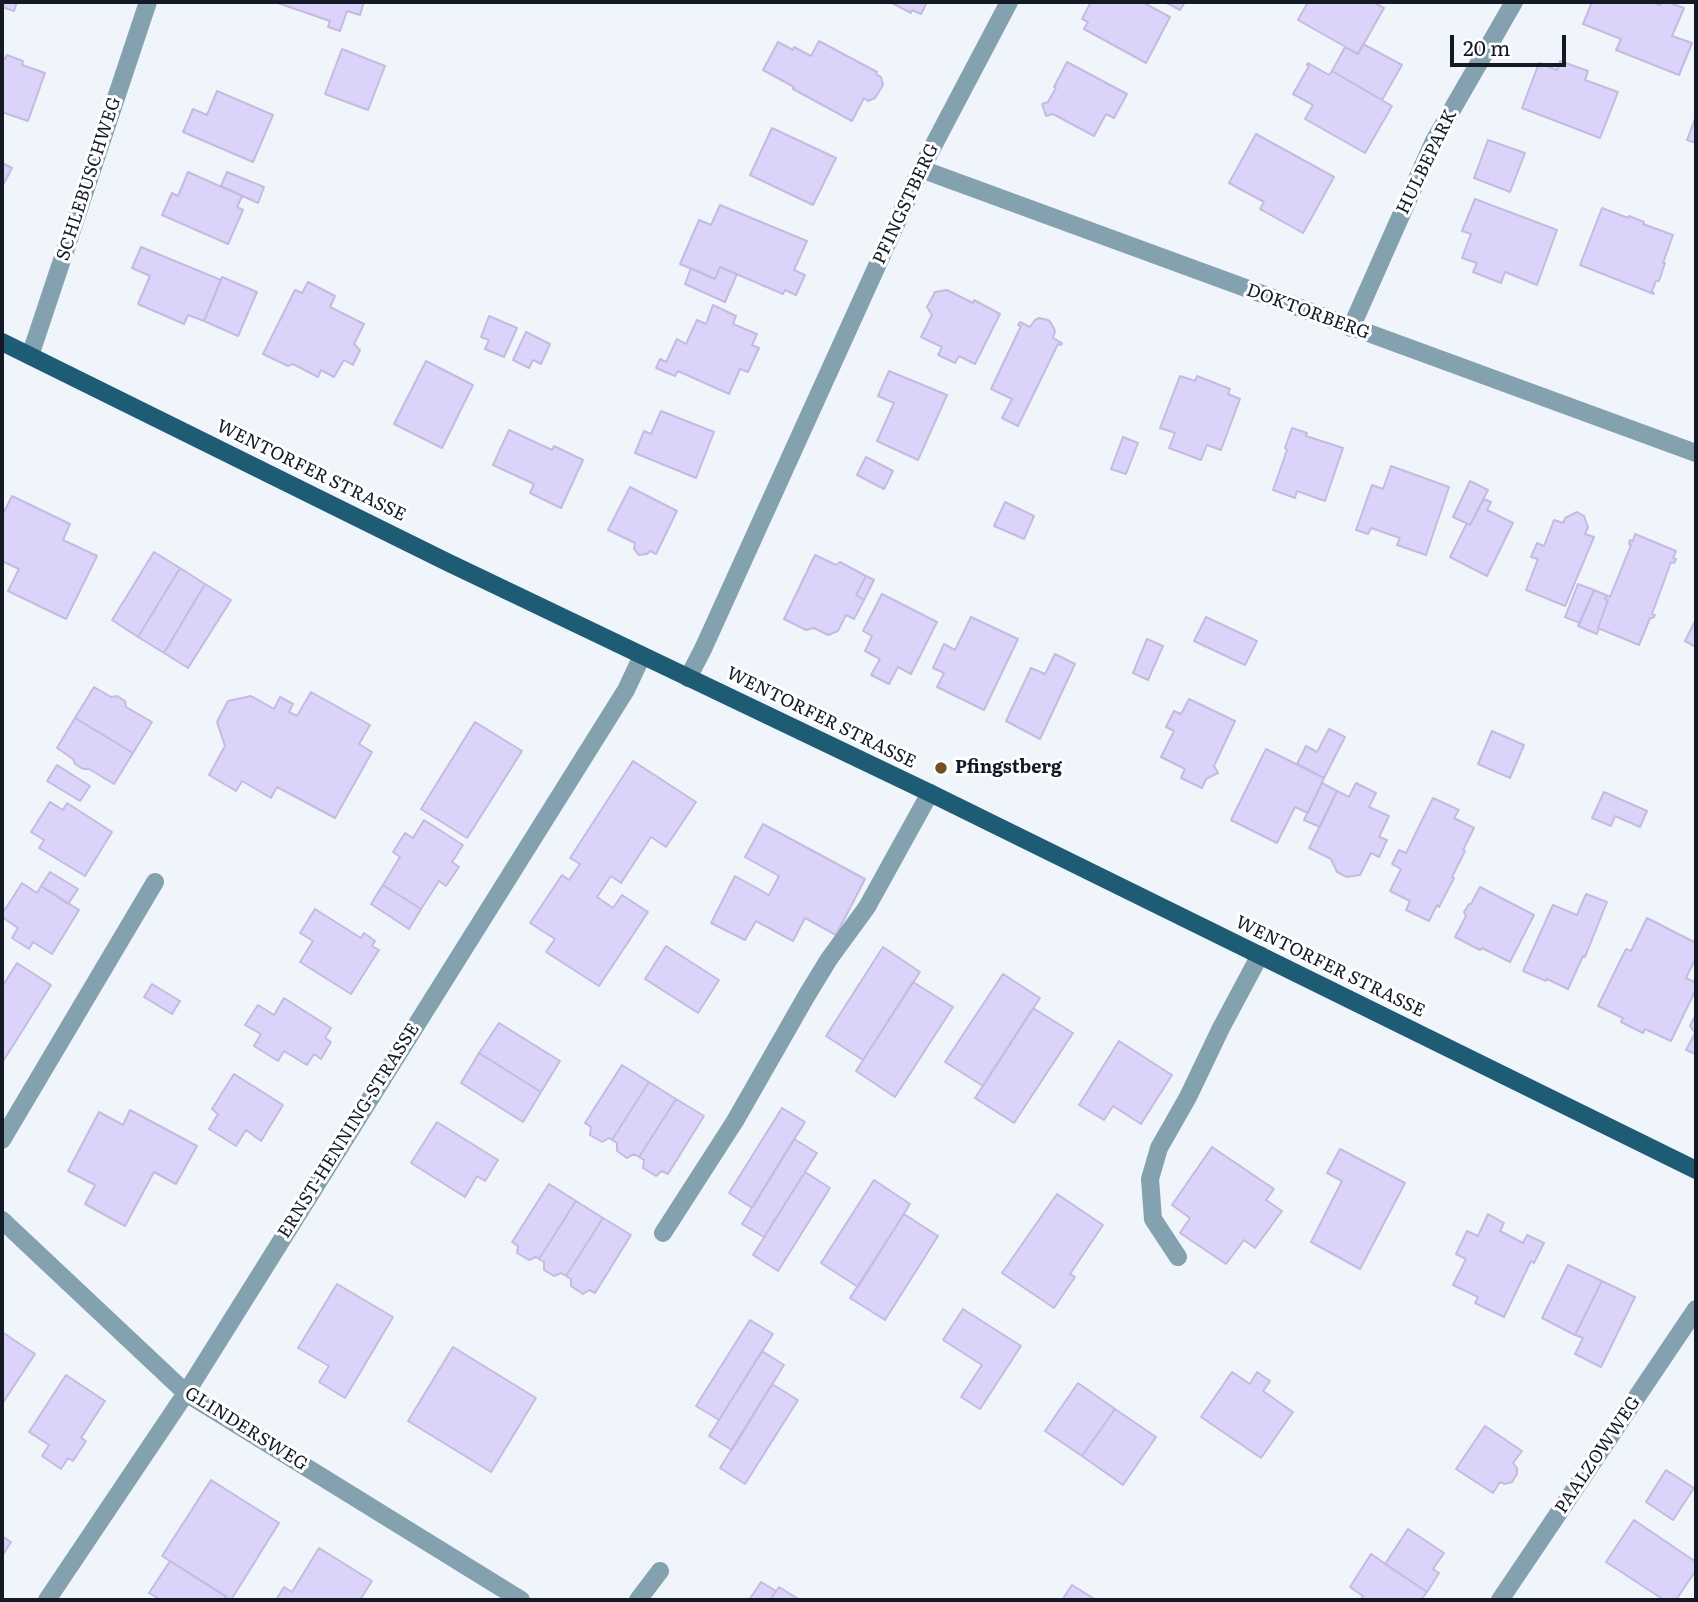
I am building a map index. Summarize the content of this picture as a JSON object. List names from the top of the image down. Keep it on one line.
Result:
{"streets":{"main road":["WENTORFER STRASSE"],"street":["HULBEPARK","SCHLEBUSCHWEG","PFINGSTBERG","DOKTORBERG","ERNST-HENNING-STRASSE","GLINDERSWEG","PAALZOWWEG"]},"crossings":[["HULBEPARK","DOKTORBERG"],["SCHLEBUSCHWEG","WENTORFER STRASSE"],["PFINGSTBERG","DOKTORBERG"],["PFINGSTBERG","WENTORFER STRASSE"],["WENTORFER STRASSE","ERNST-HENNING-STRASSE"],["ERNST-HENNING-STRASSE","GLINDERSWEG"]],"places":["Pfingstberg"],"scale_bar":"20 m"}
